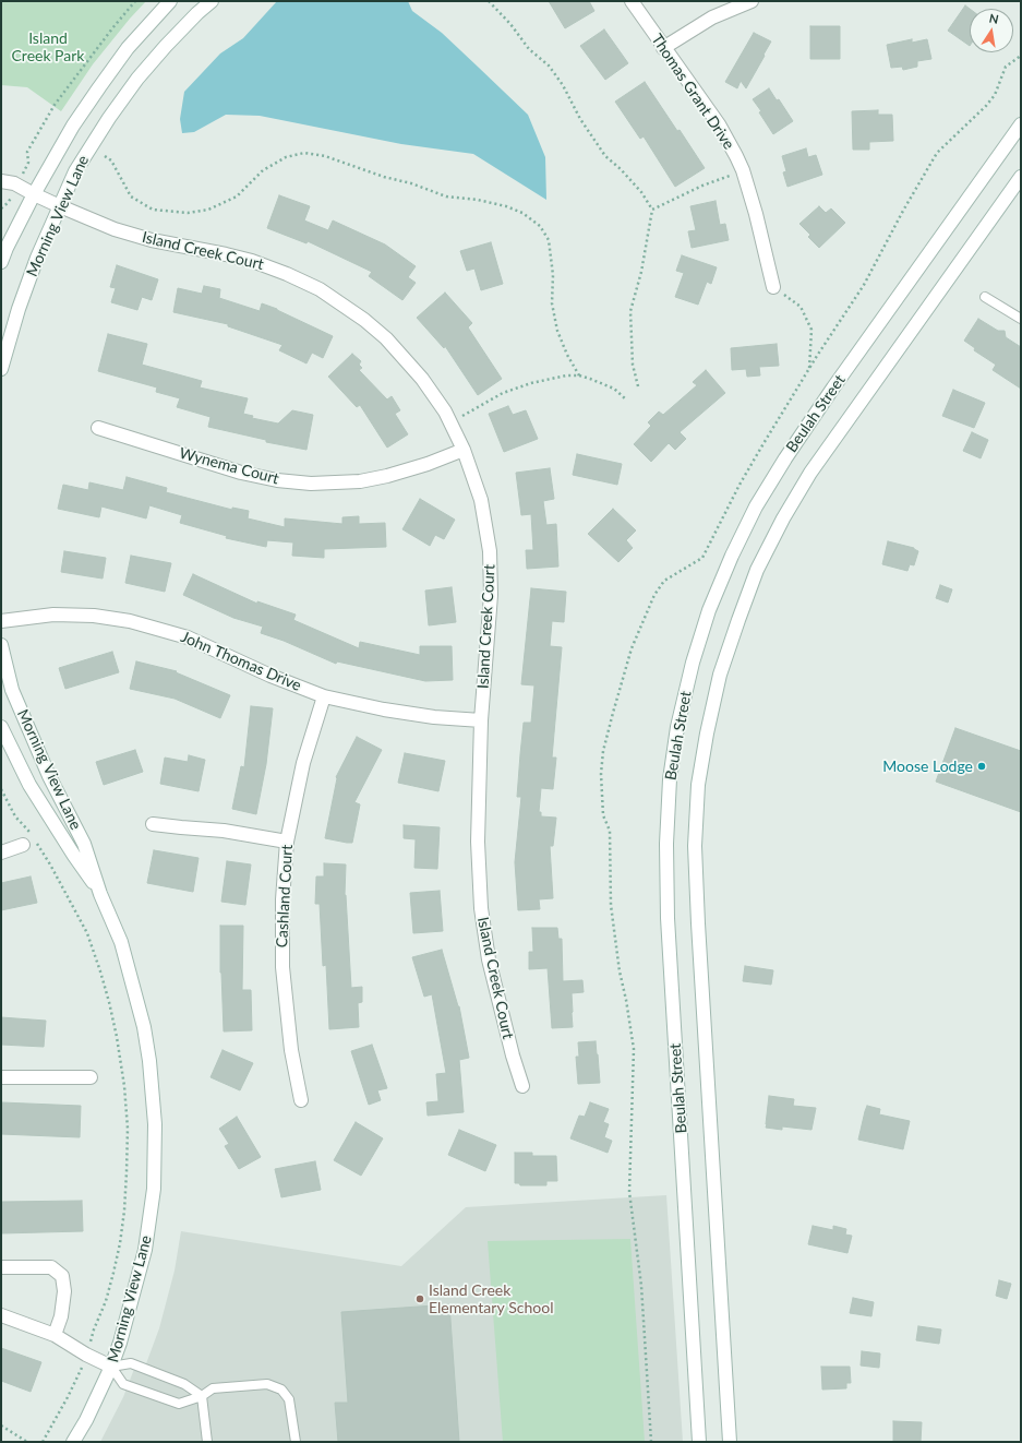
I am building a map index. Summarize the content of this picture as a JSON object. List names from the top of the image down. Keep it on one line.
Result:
{"streets":{"street":["Thomas Grant Drive","Morning View Lane","Island Creek Court","Beulah Street","Wynema Court","John Thomas Drive","Cashland Court"]},"crossings":[["Morning View Lane","Island Creek Court"],["Island Creek Court","Wynema Court"],["Island Creek Court","John Thomas Drive"],["John Thomas Drive","Cashland Court"]],"parks":["Island Creek Park"],"places":["Moose Lodge","Island Creek Elementary School"],"north":"top"}
